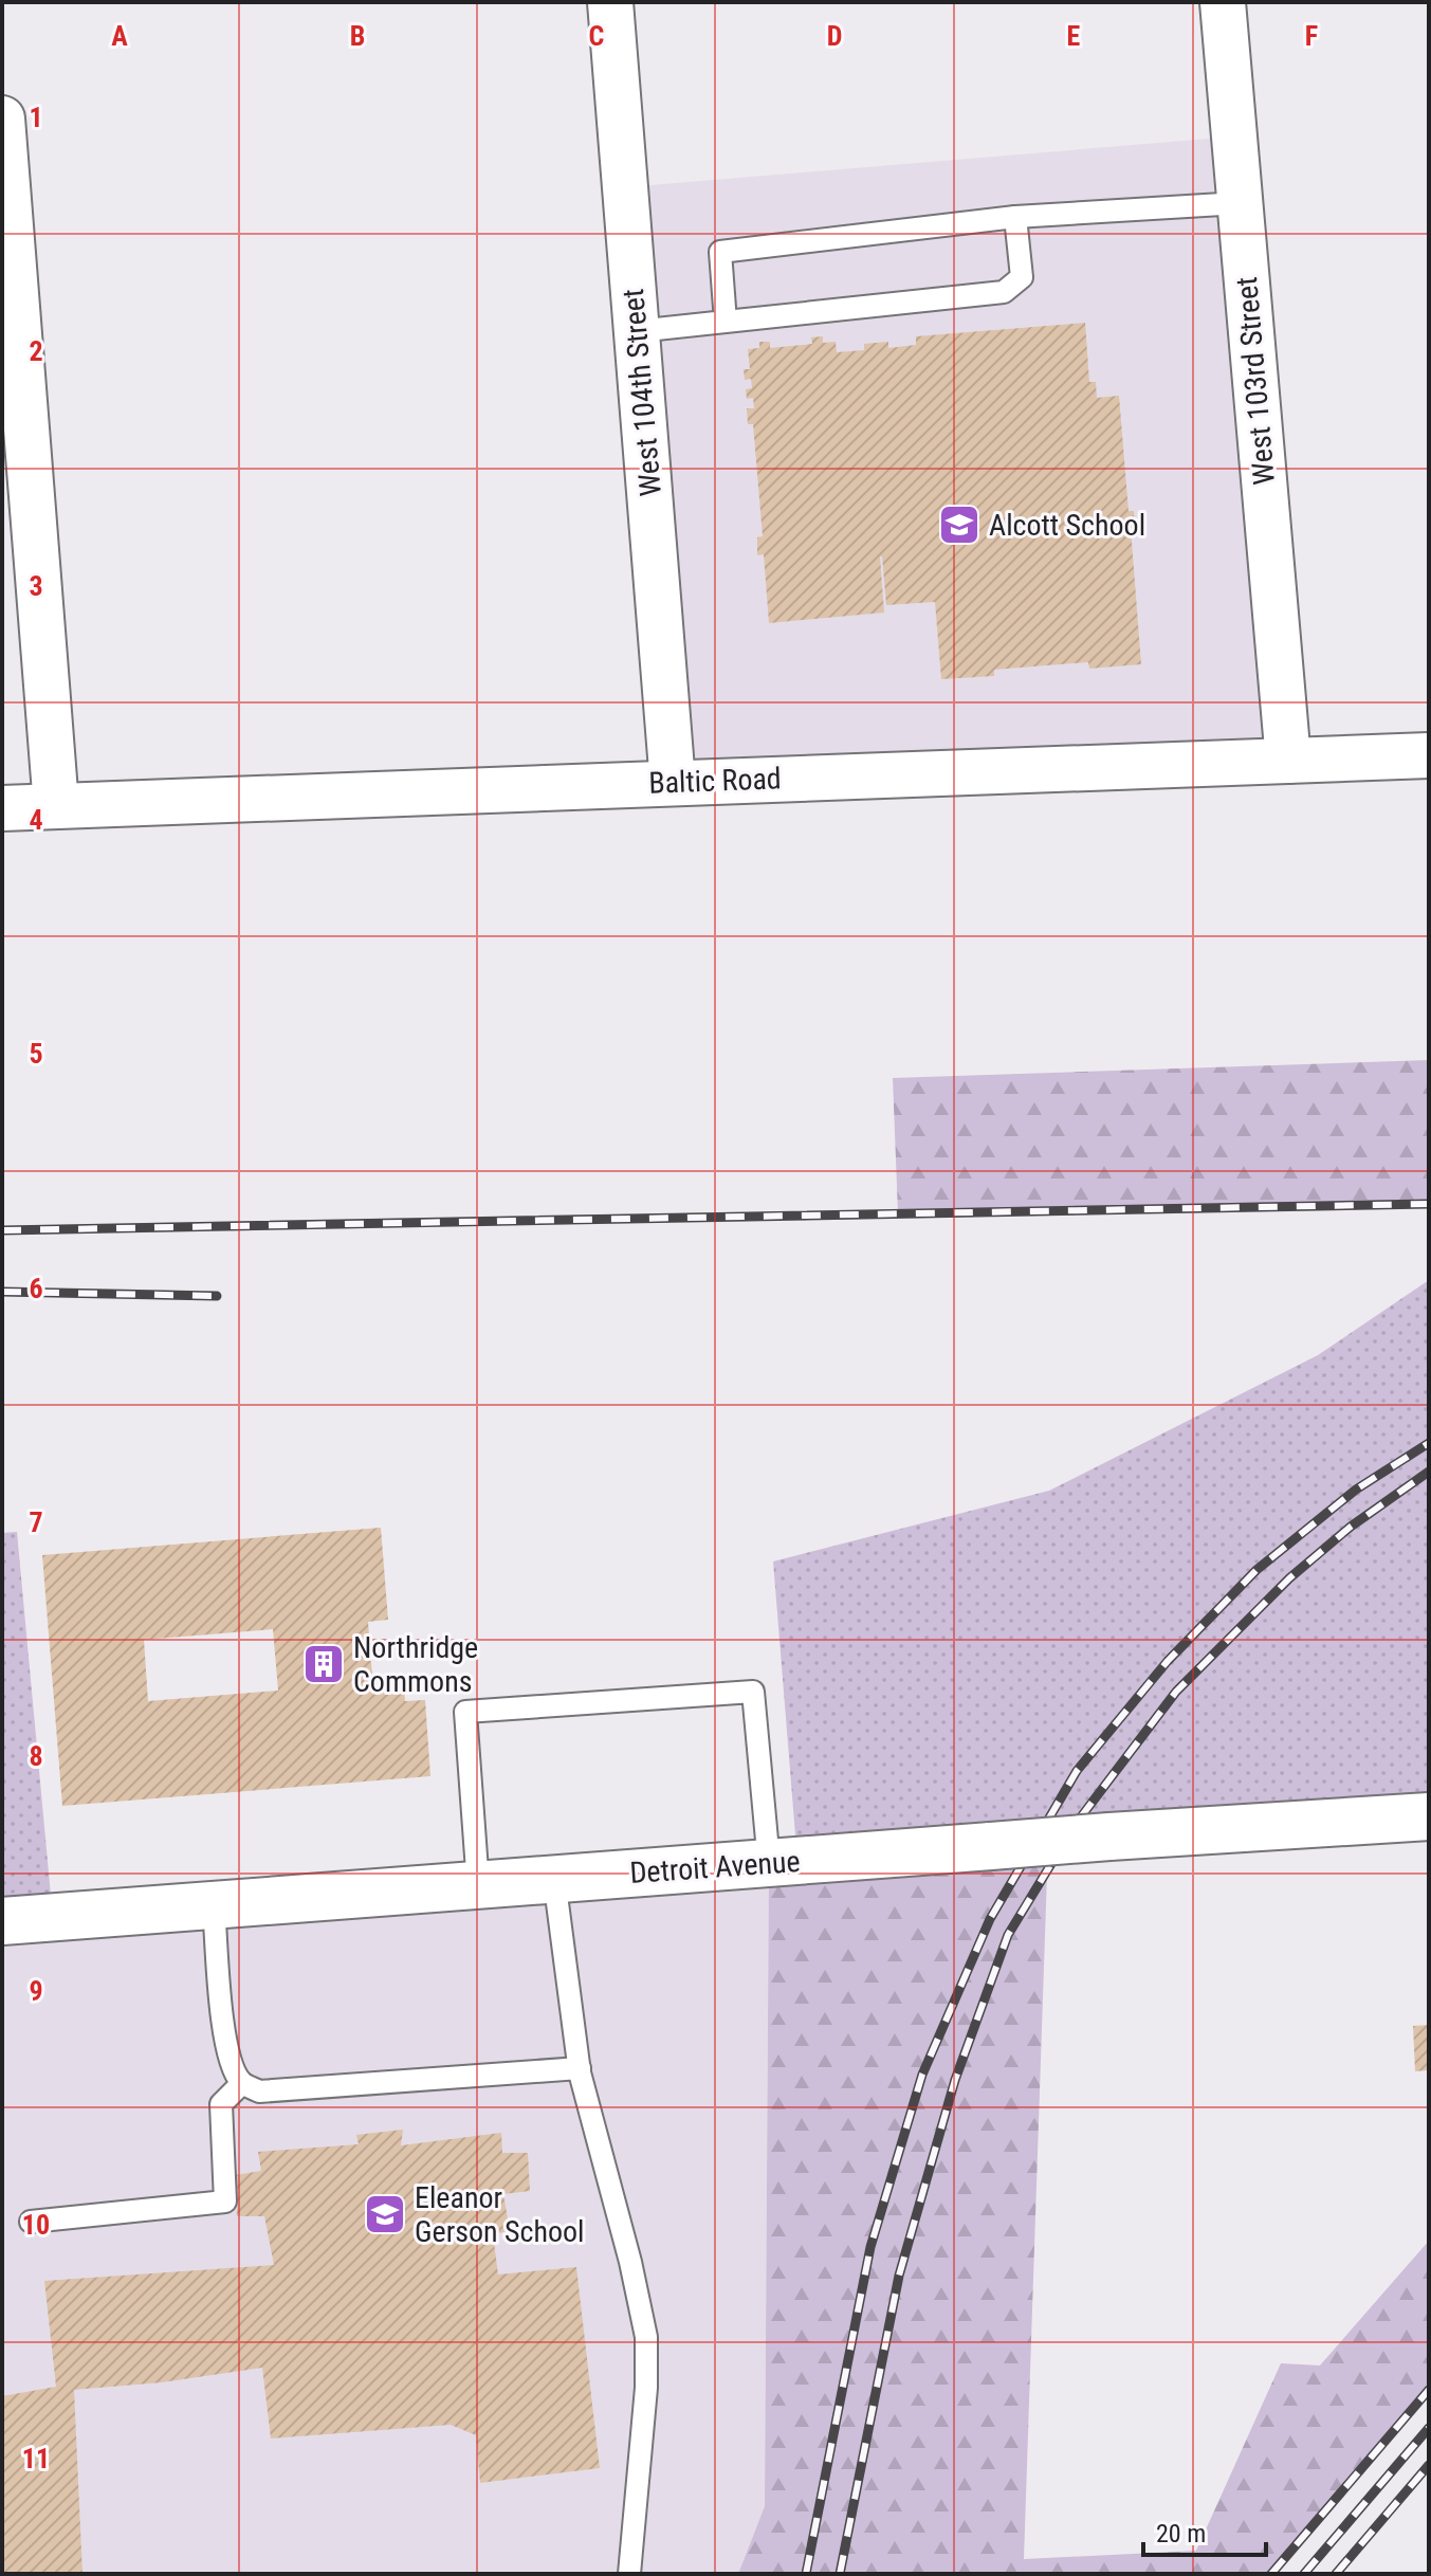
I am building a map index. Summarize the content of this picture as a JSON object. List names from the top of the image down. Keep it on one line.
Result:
{"streets":{"main road":["Detroit Avenue"],"street":["West 103rd Street","West 104th Street","Baltic Road"]},"crossings":[["West 103rd Street","Baltic Road"],["West 104th Street","Baltic Road"]],"places":{"school or university":["Alcott School","Eleanor Gerson School"],"building":["Northridge Commons"]},"scale_bar":"20 m","grid":{"columns":["A","B","C","D","E","F"],"rows":["1","2","3","4","5","6","7","8","9","10","11"]}}
